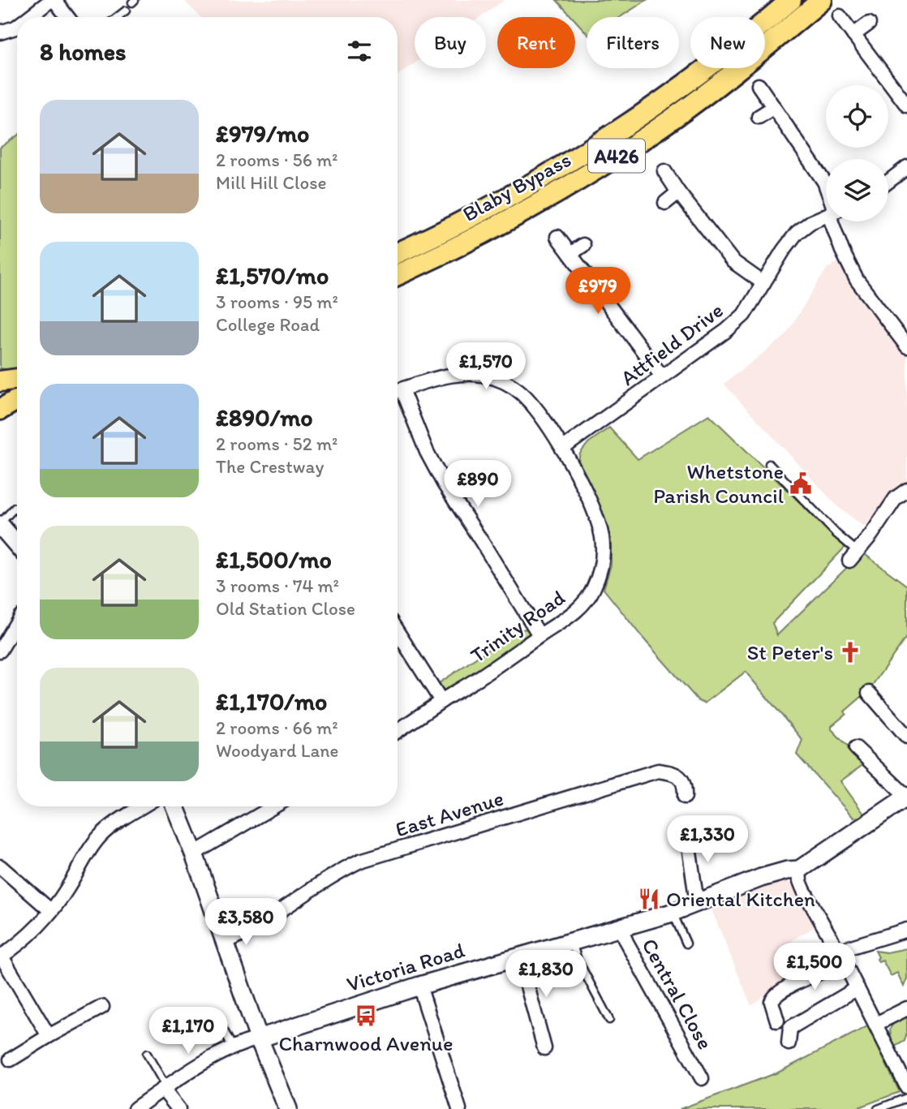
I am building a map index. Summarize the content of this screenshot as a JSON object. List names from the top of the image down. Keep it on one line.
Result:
{"streets":{"main road":["A426","Blaby Bypass"],"street":["Attfield Drive","Trinity Road","East Avenue","Victoria Road","Central Close"]},"crossings":[["Attfield Drive","Trinity Road"],["Victoria Road","Central Close"]],"places":{"public building":["Whetstone Parish Council"],"church":["St Peter's"],"restaurant":["Oriental Kitchen"],"bus stop":["Charnwood Avenue"]},"page":{"chip":["Buy","Rent","Filters","New"],"heading":"8 homes","list":[{"name":"£979/mo","note":"2 rooms · 56 m² · Mill Hill Close"},{"name":"£1,570/mo","note":"3 rooms · 95 m² · College Road"},{"name":"£890/mo","note":"2 rooms · 52 m² · The Crestway"},{"name":"£1,500/mo","note":"3 rooms · 74 m² · Old Station Close"},{"name":"£1,170/mo","note":"2 rooms · 66 m² · Woodyard Lane"}],"price":["£979","£1,570","£890","£1,330","£3,580","£1,500","£1,830","£1,170"]}}
